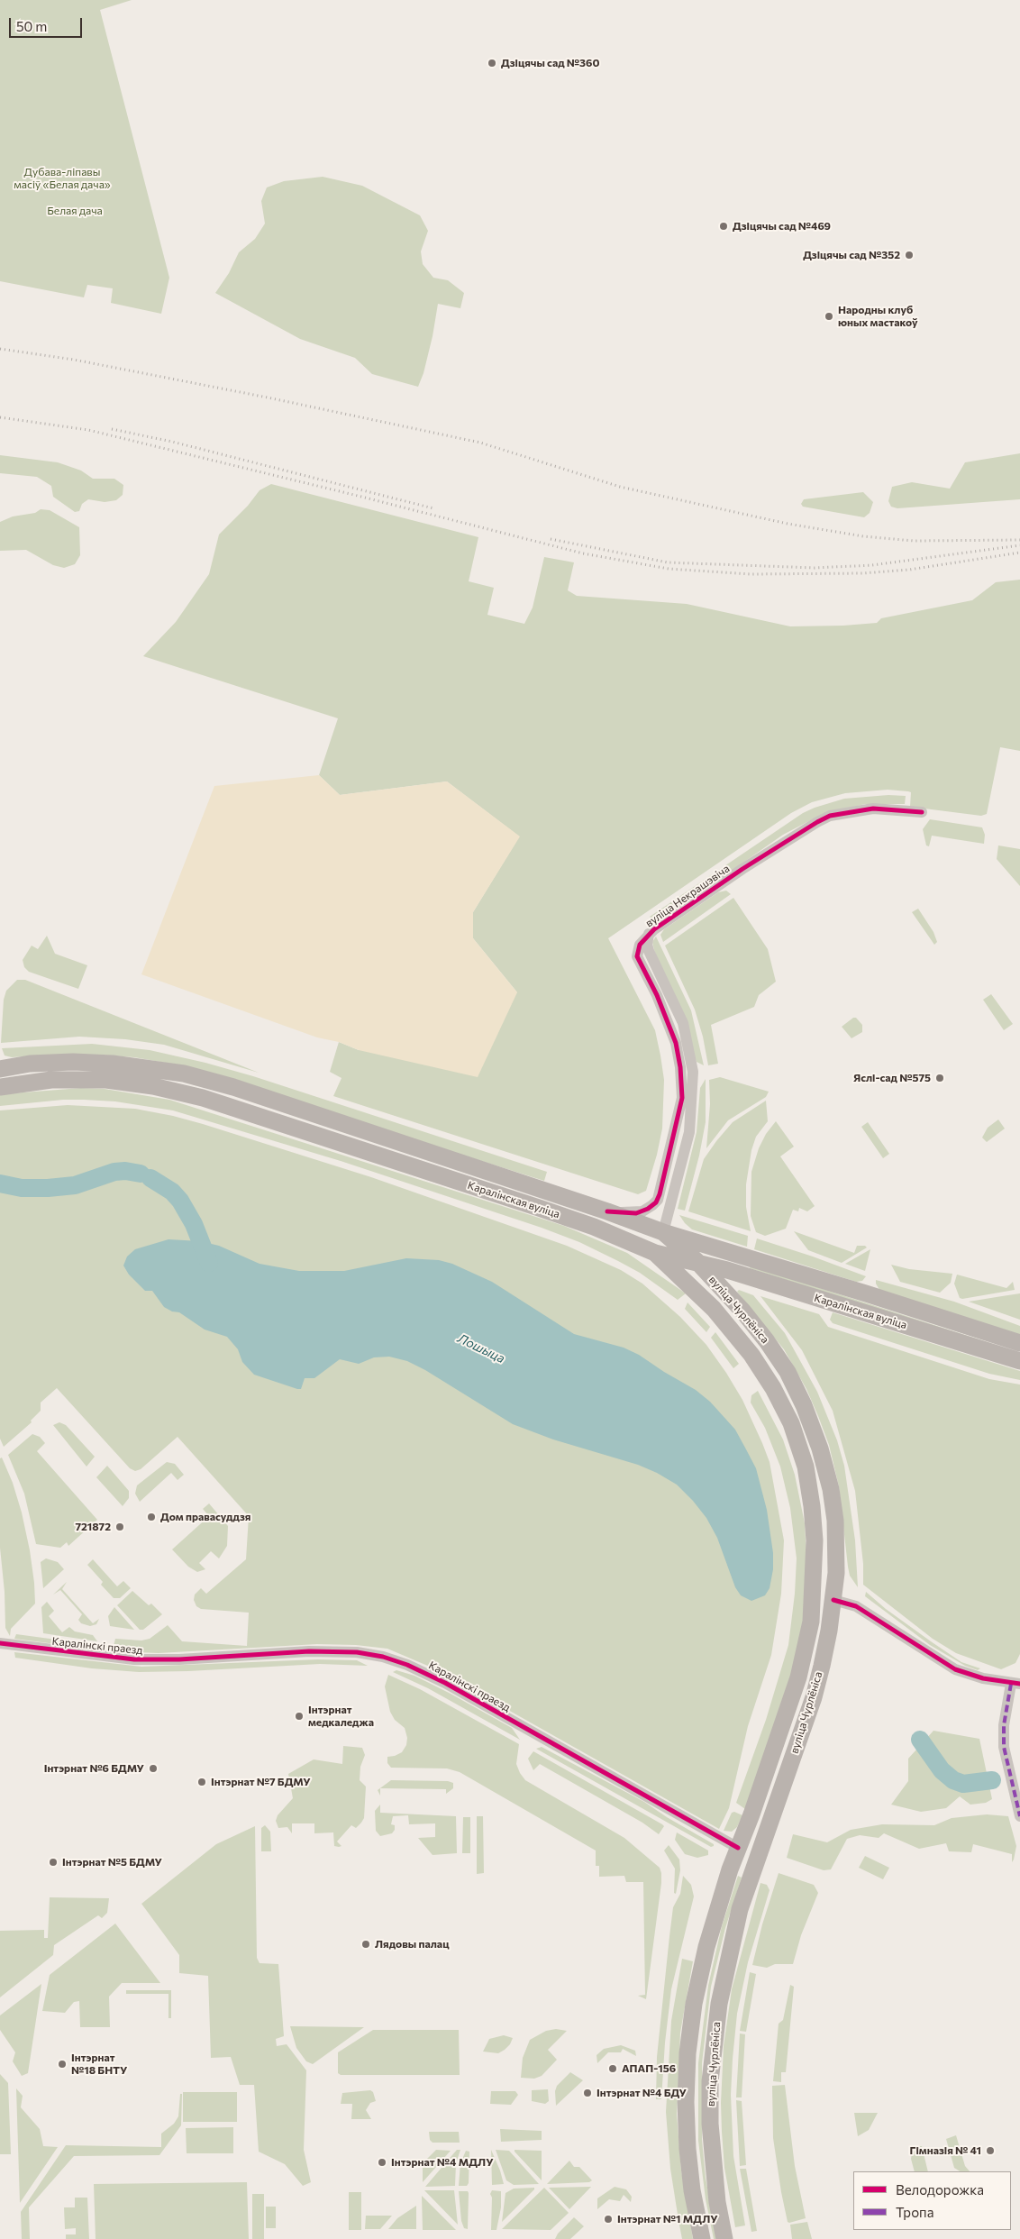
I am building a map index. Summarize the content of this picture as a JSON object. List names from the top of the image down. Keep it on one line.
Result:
{"streets":{"main road":["Каралінская вуліца","вуліца Чурлёніса"],"street":["вуліца Некрашэвіча","Каралінскі праезд"]},"crossings":[["вуліца Некрашэвіча","Каралінская вуліца"],["вуліца Некрашэвіча","вуліца Чурлёніса"],["Каралінская вуліца","вуліца Чурлёніса"],["вуліца Чурлёніса","Каралінскі праезд"]],"water":["Лошыца"],"parks":["Дубава-ліпавы масіў «Белая дача»","Белая дача"],"places":["Дзіцячы сад №360","Дзіцячы сад №469","Дзіцячы сад №352","Народны клуб юных мастакоў","Яслі-сад №575","Дом правасуддзя","721872","Інтэрнат медкаледжа","Інтэрнат №6 БДМУ","Інтэрнат №7 БДМУ","Інтэрнат №5 БДМУ","Лядовы палац","Інтэрнат №18 БНТУ","АПАП-156","Інтэрнат №4 БДУ","Гімназія № 41","Інтэрнат №4 МДЛУ","Інтэрнат №1 МДЛУ"],"legend":["Велодорожка","Тропа"],"scale_bar":"50 m"}
